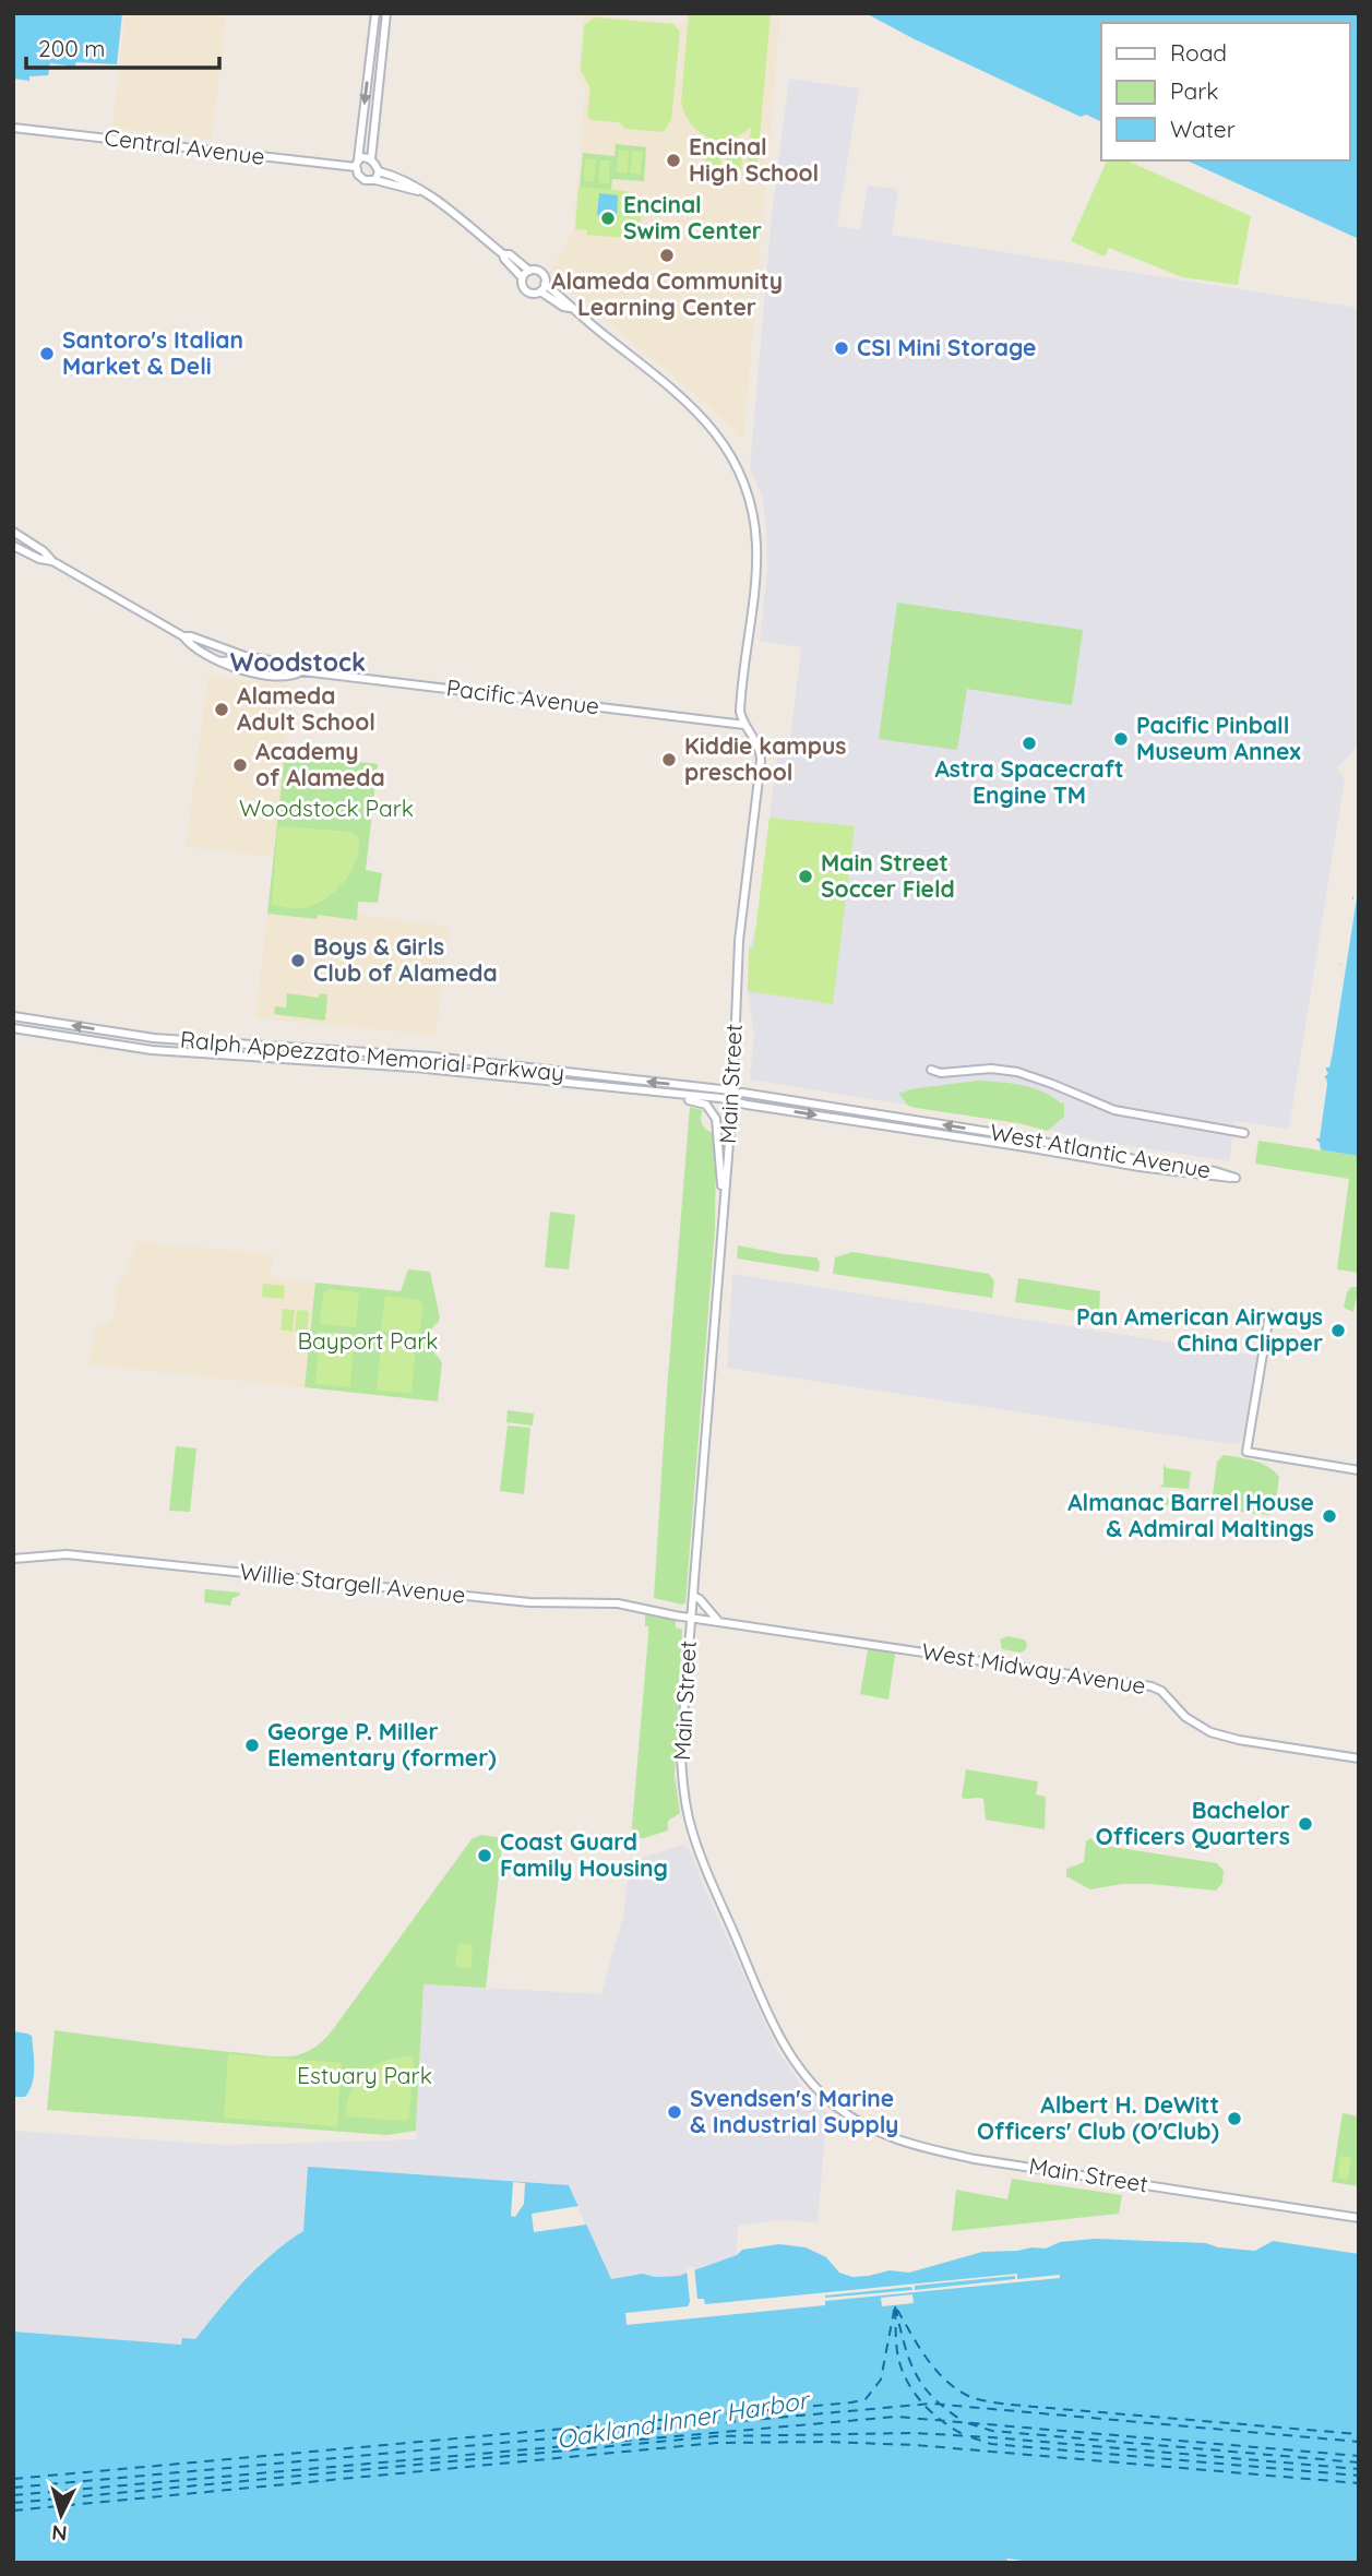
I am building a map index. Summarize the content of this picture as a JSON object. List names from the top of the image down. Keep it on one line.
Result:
{"streets":{"street":["Central Avenue","Pacific Avenue","Ralph Appezzato Memorial Parkway","Main Street","West Atlantic Avenue","Willie Stargell Avenue","West Midway Avenue"]},"crossings":[["Pacific Avenue","Main Street"],["Ralph Appezzato Memorial Parkway","Main Street"],["Ralph Appezzato Memorial Parkway","West Atlantic Avenue"],["Main Street","West Atlantic Avenue"],["Main Street","Willie Stargell Avenue"],["Main Street","West Midway Avenue"],["Willie Stargell Avenue","West Midway Avenue"]],"districts":["Woodstock"],"water":["Oakland Inner Harbor"],"parks":["Woodstock Park","Bayport Park","Estuary Park"],"places":["Encinal High School","Encinal Swim Center","Alameda Community Learning Center","CSI Mini Storage","Santoro's Italian Market & Deli","Alameda Adult School","Pacific Pinball Museum Annex","Astra Spacecraft Engine TM","Kiddie kampus preschool","Academy of Alameda","Main Street Soccer Field","Boys & Girls Club of Alameda","Pan American Airways China Clipper","Almanac Barrel House & Admiral Maltings","George P. Miller Elementary (former)","Bachelor Officers Quarters","Coast Guard Family Housing","Svendsen's Marine & Industrial Supply","Albert H. DeWitt Officers' Club (O'Club)"],"legend":["Road","Park","Water"],"scale_bar":"200 m","north":"bottom"}
